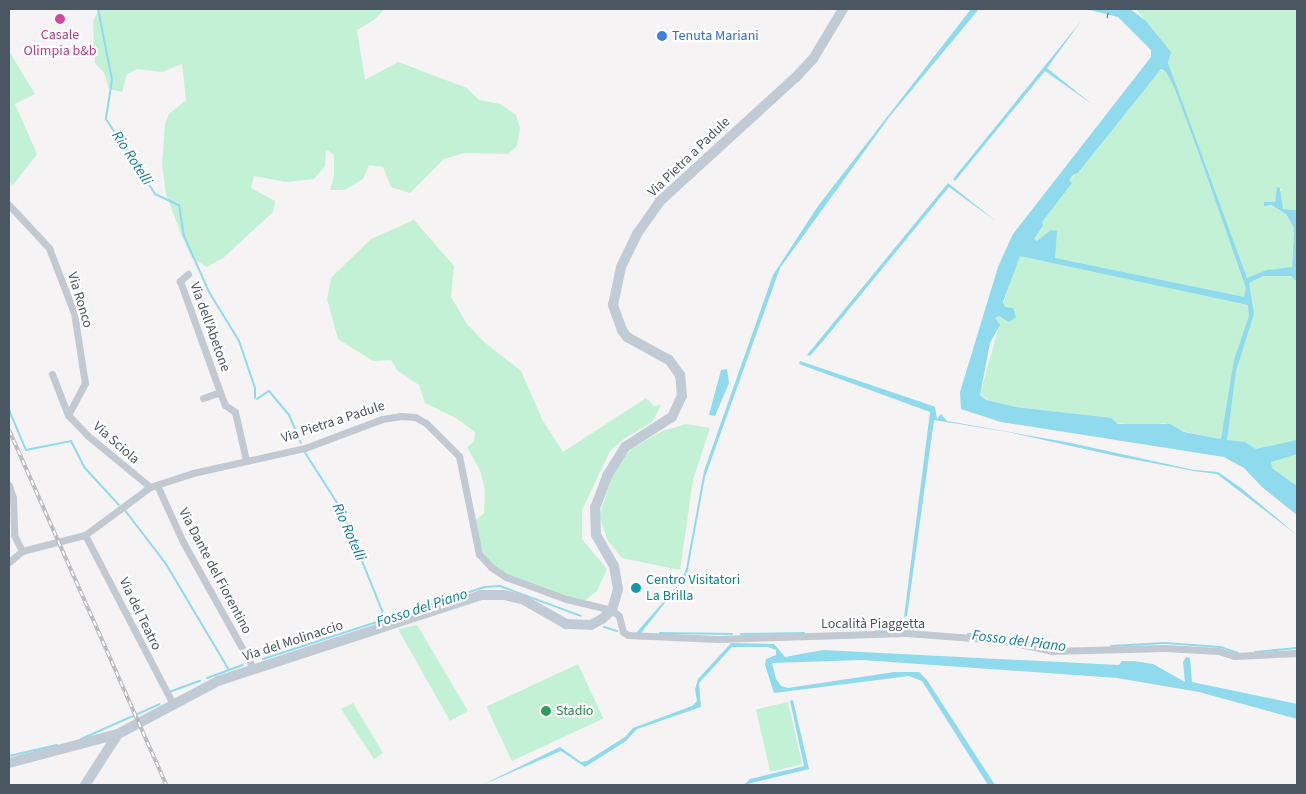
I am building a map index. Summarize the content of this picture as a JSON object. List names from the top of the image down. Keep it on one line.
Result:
{"streets":{"street":["Via Pietra a Padule","Via Ronco","Via dell'Abetone","Via Sciola","Via Dante del Fiorentino","Via del Teatro","Località Piaggetta","Via del Molinaccio"]},"crossings":[["Via Pietra a Padule","Via dell'Abetone"],["Via Pietra a Padule","Via Sciola"],["Via Pietra a Padule","Via Dante del Fiorentino"],["Via Pietra a Padule","Via del Teatro"],["Via Pietra a Padule","Località Piaggetta"],["Via Pietra a Padule","Via del Molinaccio"],["Via Ronco","Via Sciola"],["Via Dante del Fiorentino","Via del Molinaccio"],["Via del Teatro","Via del Molinaccio"],["Località Piaggetta","Via del Molinaccio"]],"water":["Rio Rotelli","Fosso del Piano"],"places":["Casale Olimpia b&b","Tenuta Mariani","Centro Visitatori La Brilla","Stadio"]}
